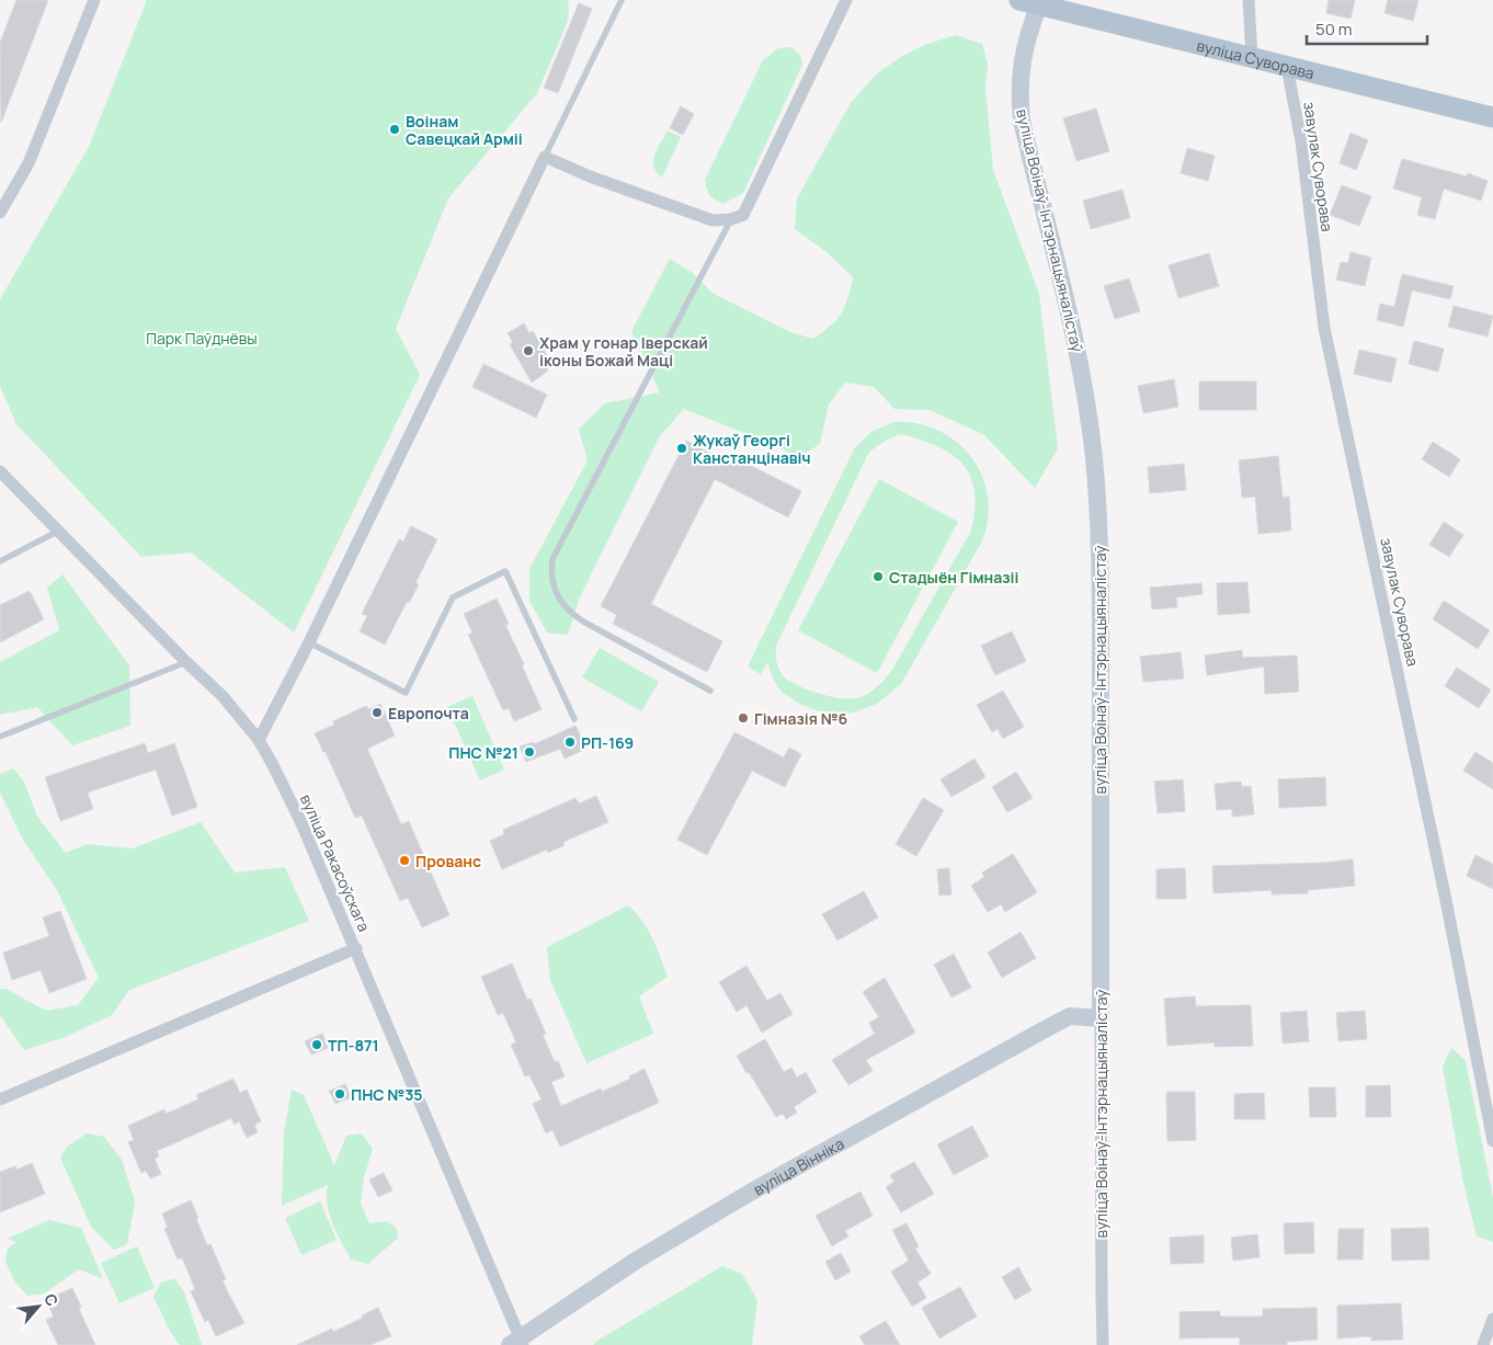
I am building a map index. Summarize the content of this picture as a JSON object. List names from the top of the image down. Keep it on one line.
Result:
{"streets":{"main road":["вуліца Суворава"],"street":["завулак Суворава","вуліца Воінаў-Інтэрнацыяналістаў","вуліца Ракасоўскага","вуліца Вінніка"]},"crossings":[["вуліца Суворава","завулак Суворава"],["вуліца Суворава","вуліца Воінаў-Інтэрнацыяналістаў"],["вуліца Воінаў-Інтэрнацыяналістаў","вуліца Вінніка"],["вуліца Ракасоўскага","вуліца Вінніка"]],"parks":["Парк Паўднёвы"],"places":["Воінам Савецкай Арміі","Храм у гонар Іверскай іконы Божай Маці","Жукаў Георгі Канстанцінавіч","Стадыён Гімназіі","Европочта","Гімназія №6","РП-169","ПНС №21","Прованс","ТП-871","ПНС №35"],"scale_bar":"50 m","north":"top right"}
